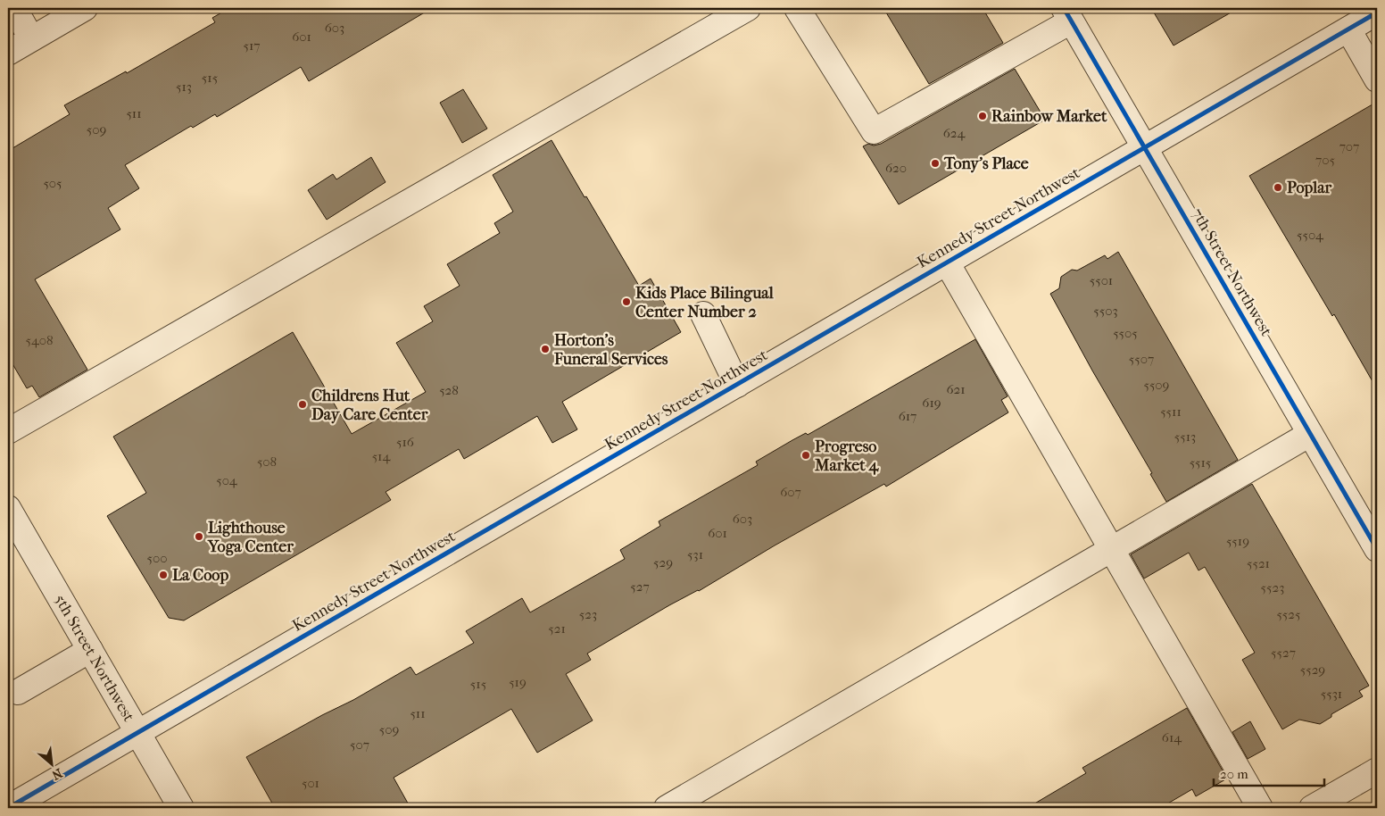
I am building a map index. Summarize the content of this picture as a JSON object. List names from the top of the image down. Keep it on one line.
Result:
{"streets":{"street":["Kennedy Street Northwest","7th Street Northwest","5th Street Northwest"]},"crossings":[["Kennedy Street Northwest","7th Street Northwest"],["Kennedy Street Northwest","5th Street Northwest"]],"places":["Rainbow Market","Tony's Place","Poplar","Kids Place Bilingual Center Number 2","Horton's Funeral Services","Childrens Hut Day Care Center","Progreso Market 4","Lighthouse Yoga Center","La Coop"],"house_numbers":["603","601","517","515","513","511","509","624","707","705","620","505","5504","5501","5503","5505","5408","5507","5509","621","528","619","5511","617","5513","516","514","508","5515","504","607","603","601","5519","531","500","529","5521","527","5523","523","5525","521","5527","5529","519","515","5531","511","509","614","507","501"],"scale_bar":"20 m","north":"bottom right"}
